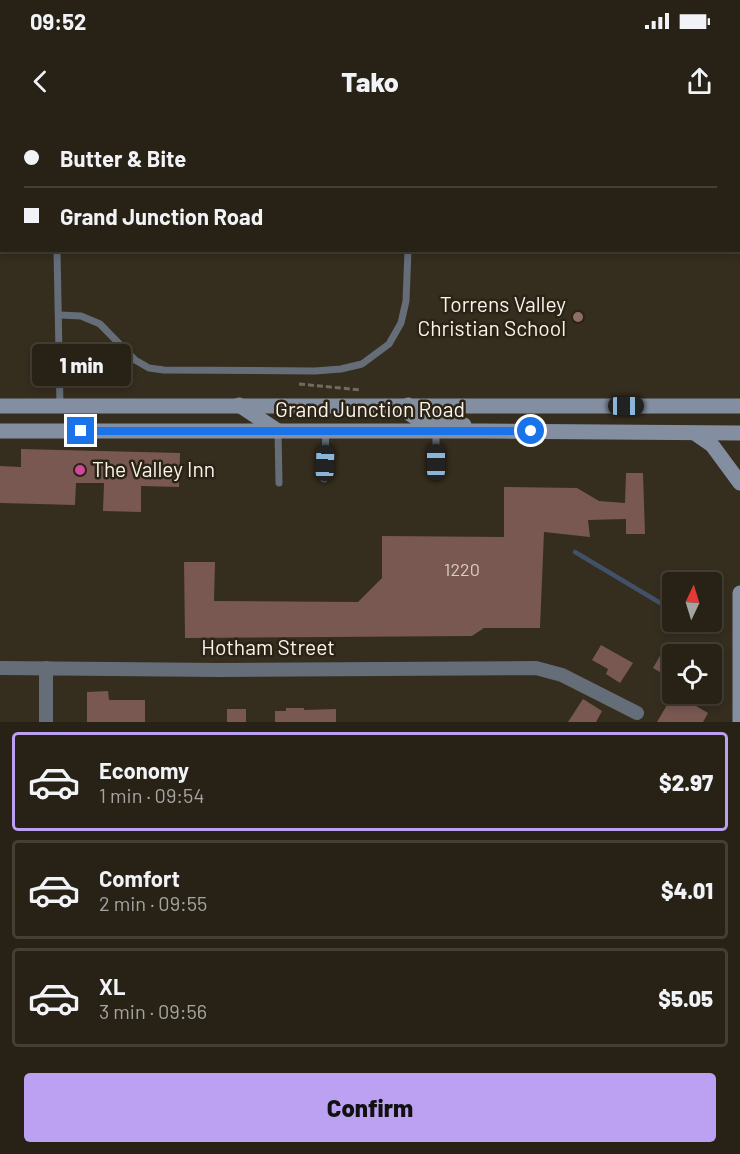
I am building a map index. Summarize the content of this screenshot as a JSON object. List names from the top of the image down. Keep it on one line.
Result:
{"streets":{"main road":["Grand Junction Road"],"street":["Hotham Street"]},"places":["Torrens Valley Christian School","The Valley Inn"],"house_numbers":["1220"],"north":"top","page":{"status":"09:52","header":"Tako","banner":["Butter & Bite","Grand Junction Road"],"bubble":"1 min","list":[{"name":"Economy","note":"1 min · 09:54","value":"$2.97"},{"name":"Comfort","note":"2 min · 09:55","value":"$4.01"},{"name":"XL","note":"3 min · 09:56","value":"$5.05"}],"buttons":"Confirm"}}
